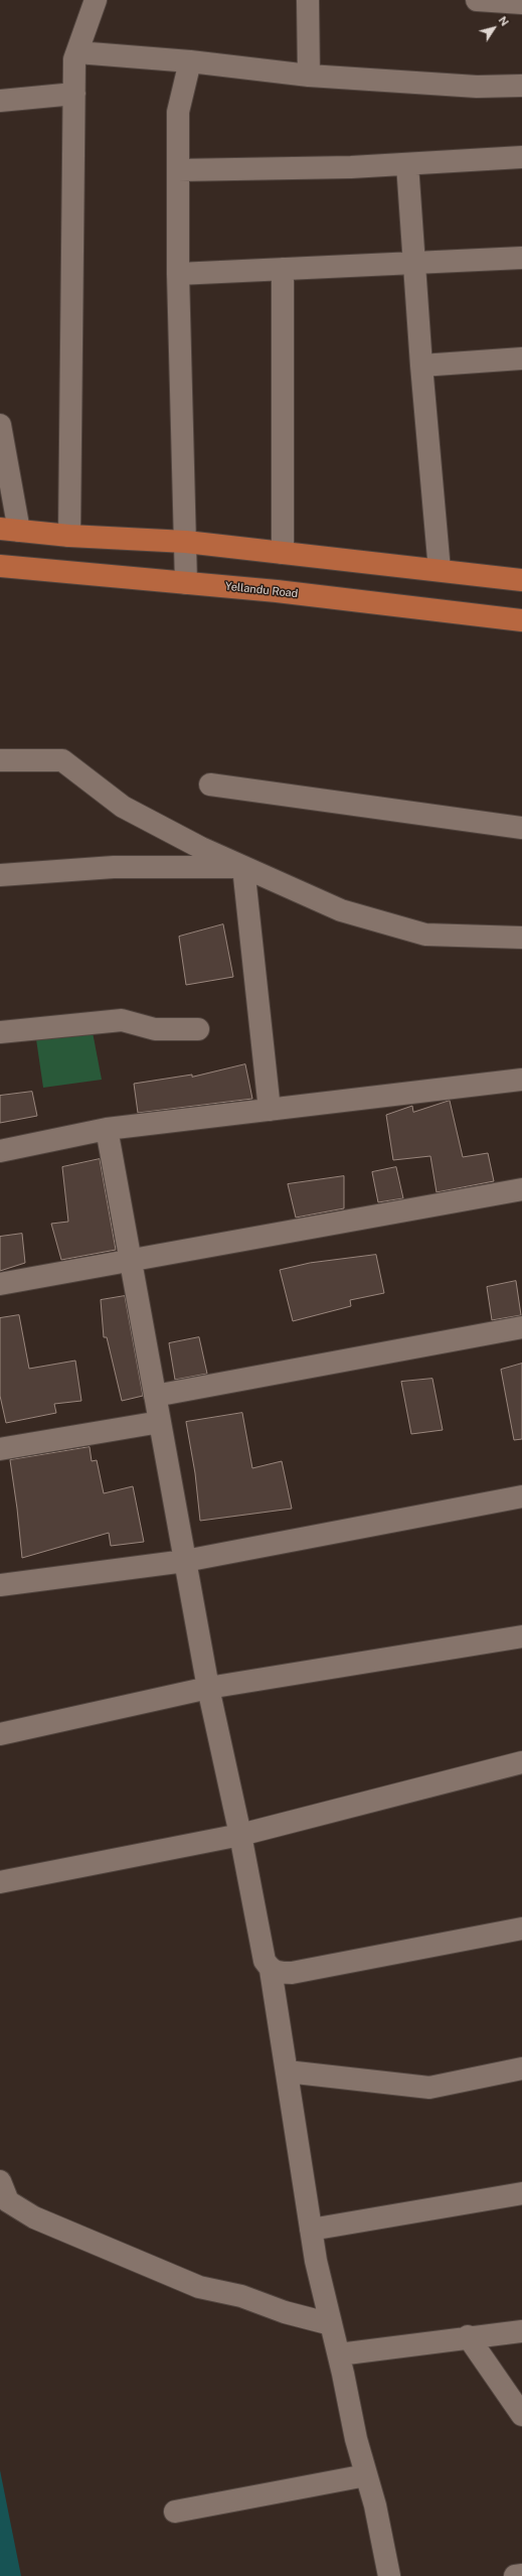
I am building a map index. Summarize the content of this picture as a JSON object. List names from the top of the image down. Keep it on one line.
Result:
{"streets":{"main road":["Yellandu Road"]},"north":"top right"}
